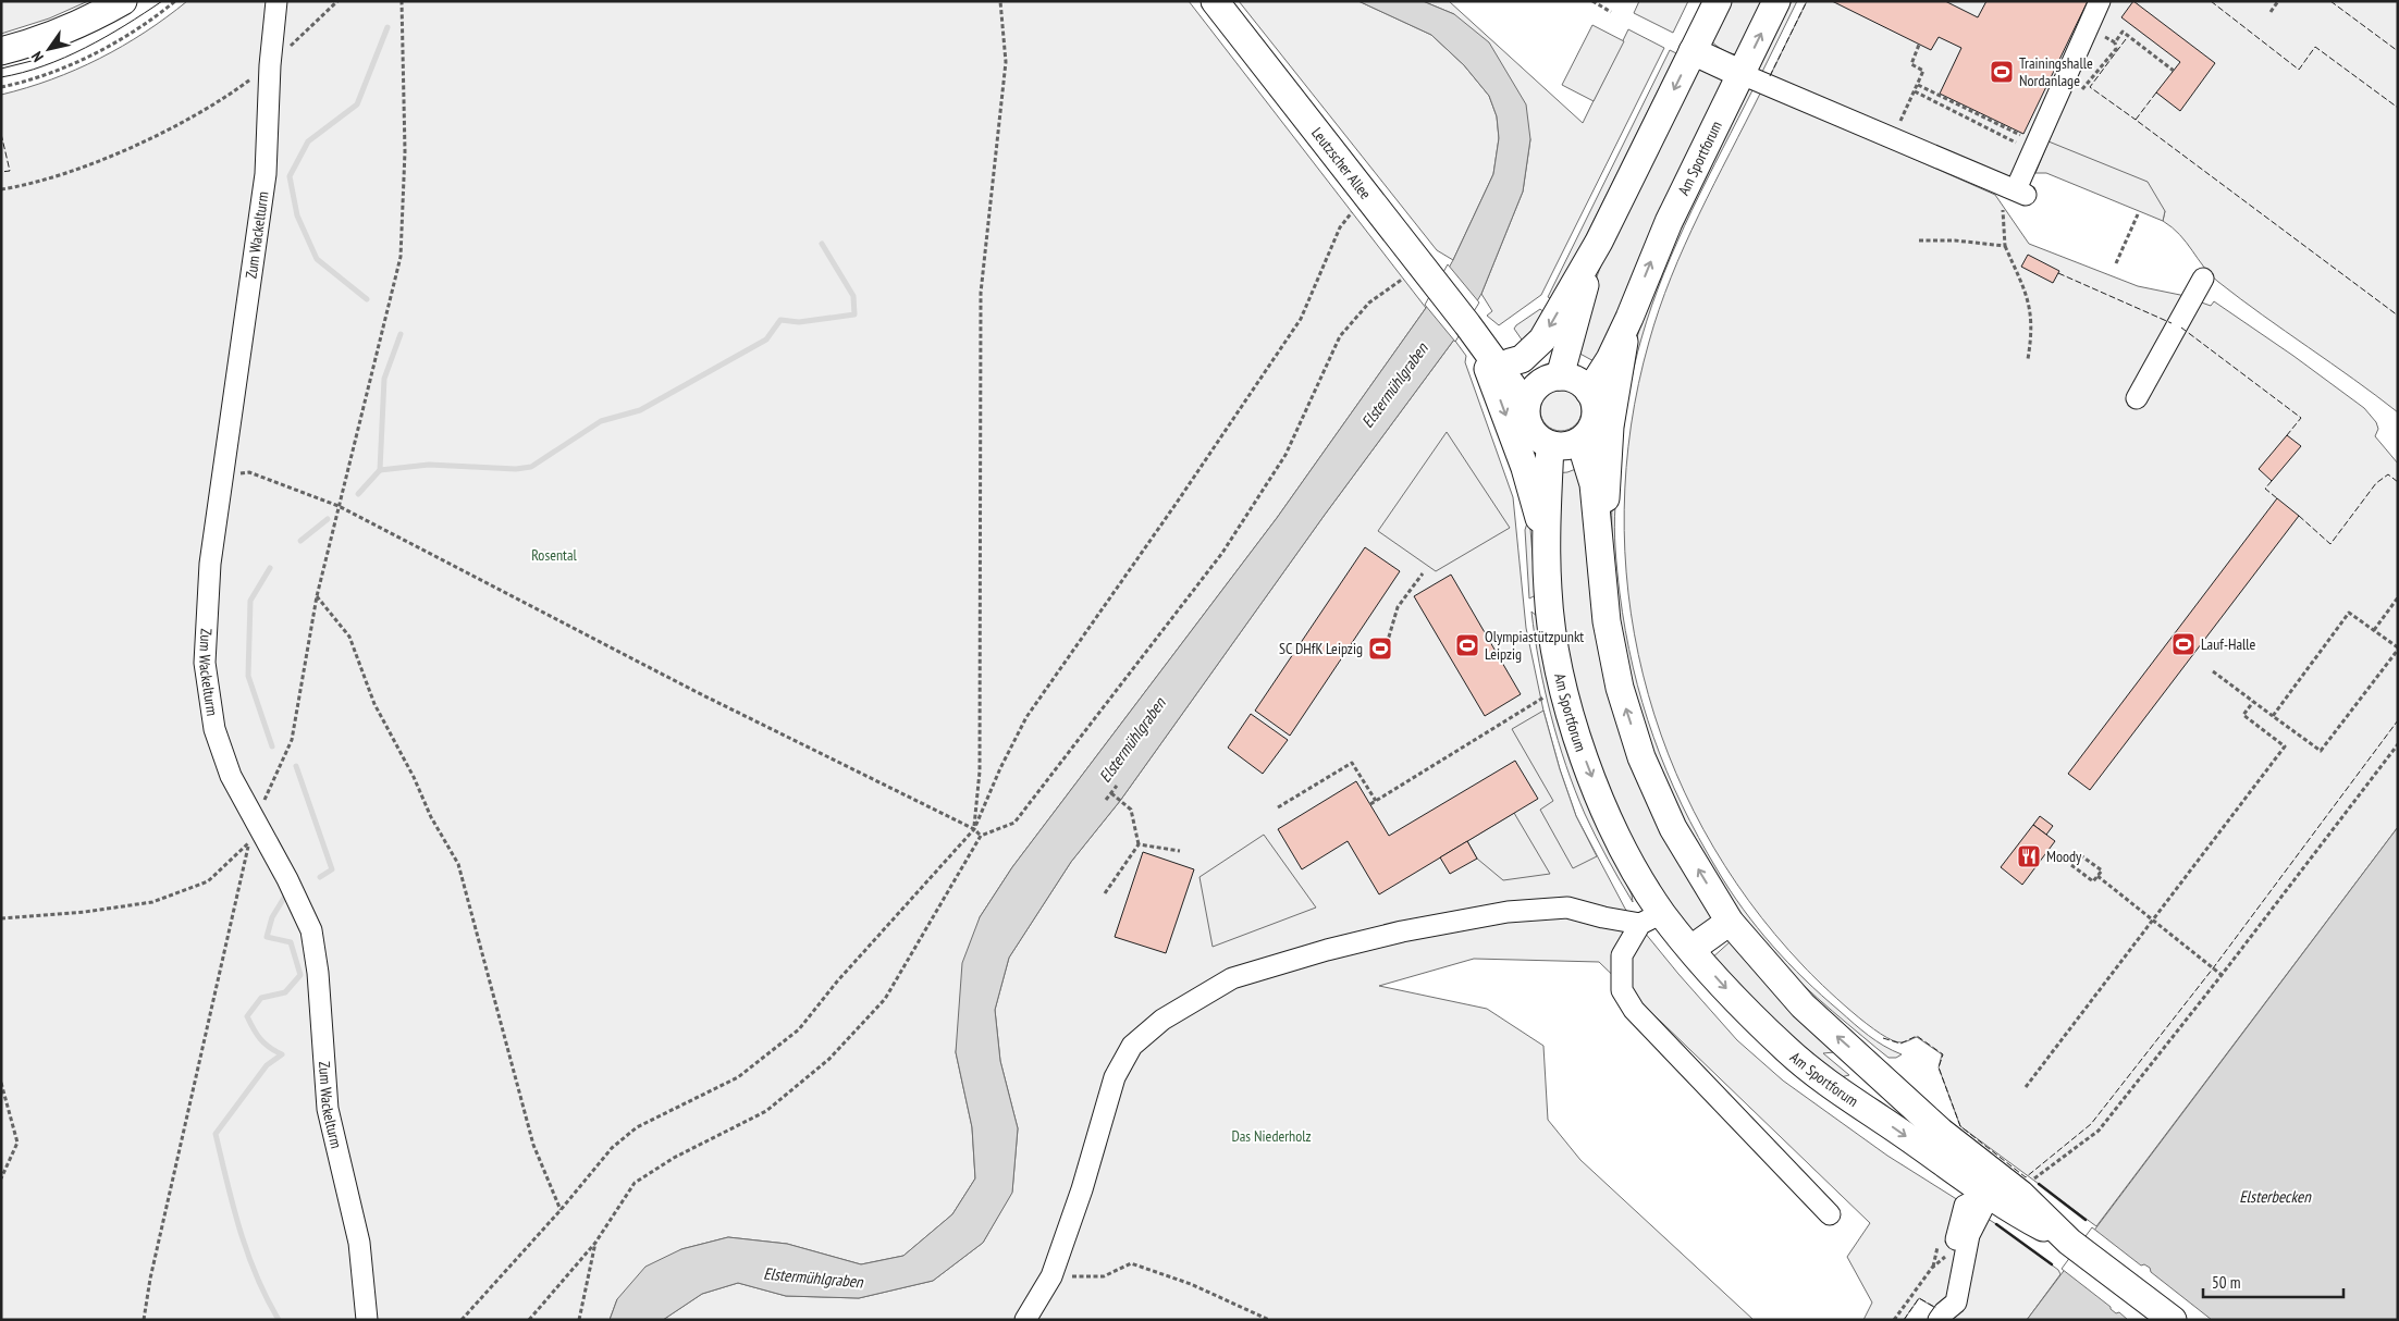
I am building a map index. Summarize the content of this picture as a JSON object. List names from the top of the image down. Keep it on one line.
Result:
{"streets":{"main road":["Am Sportforum","Leutzscher Allee"],"lane":["Zum Wackelturm"]},"crossings":[["Am Sportforum","Leutzscher Allee"]],"water":["Elstermühlgraben","Elsterbecken"],"parks":["Rosental","Das Niederholz"],"places":{"sports":["Trainingshalle Nordanlage","Lauf-Halle","Olympiastützpunkt Leipzig","SC DHfK Leipzig"],"restaurant":["Moody"]},"scale_bar":"50 m","north":"bottom left"}
